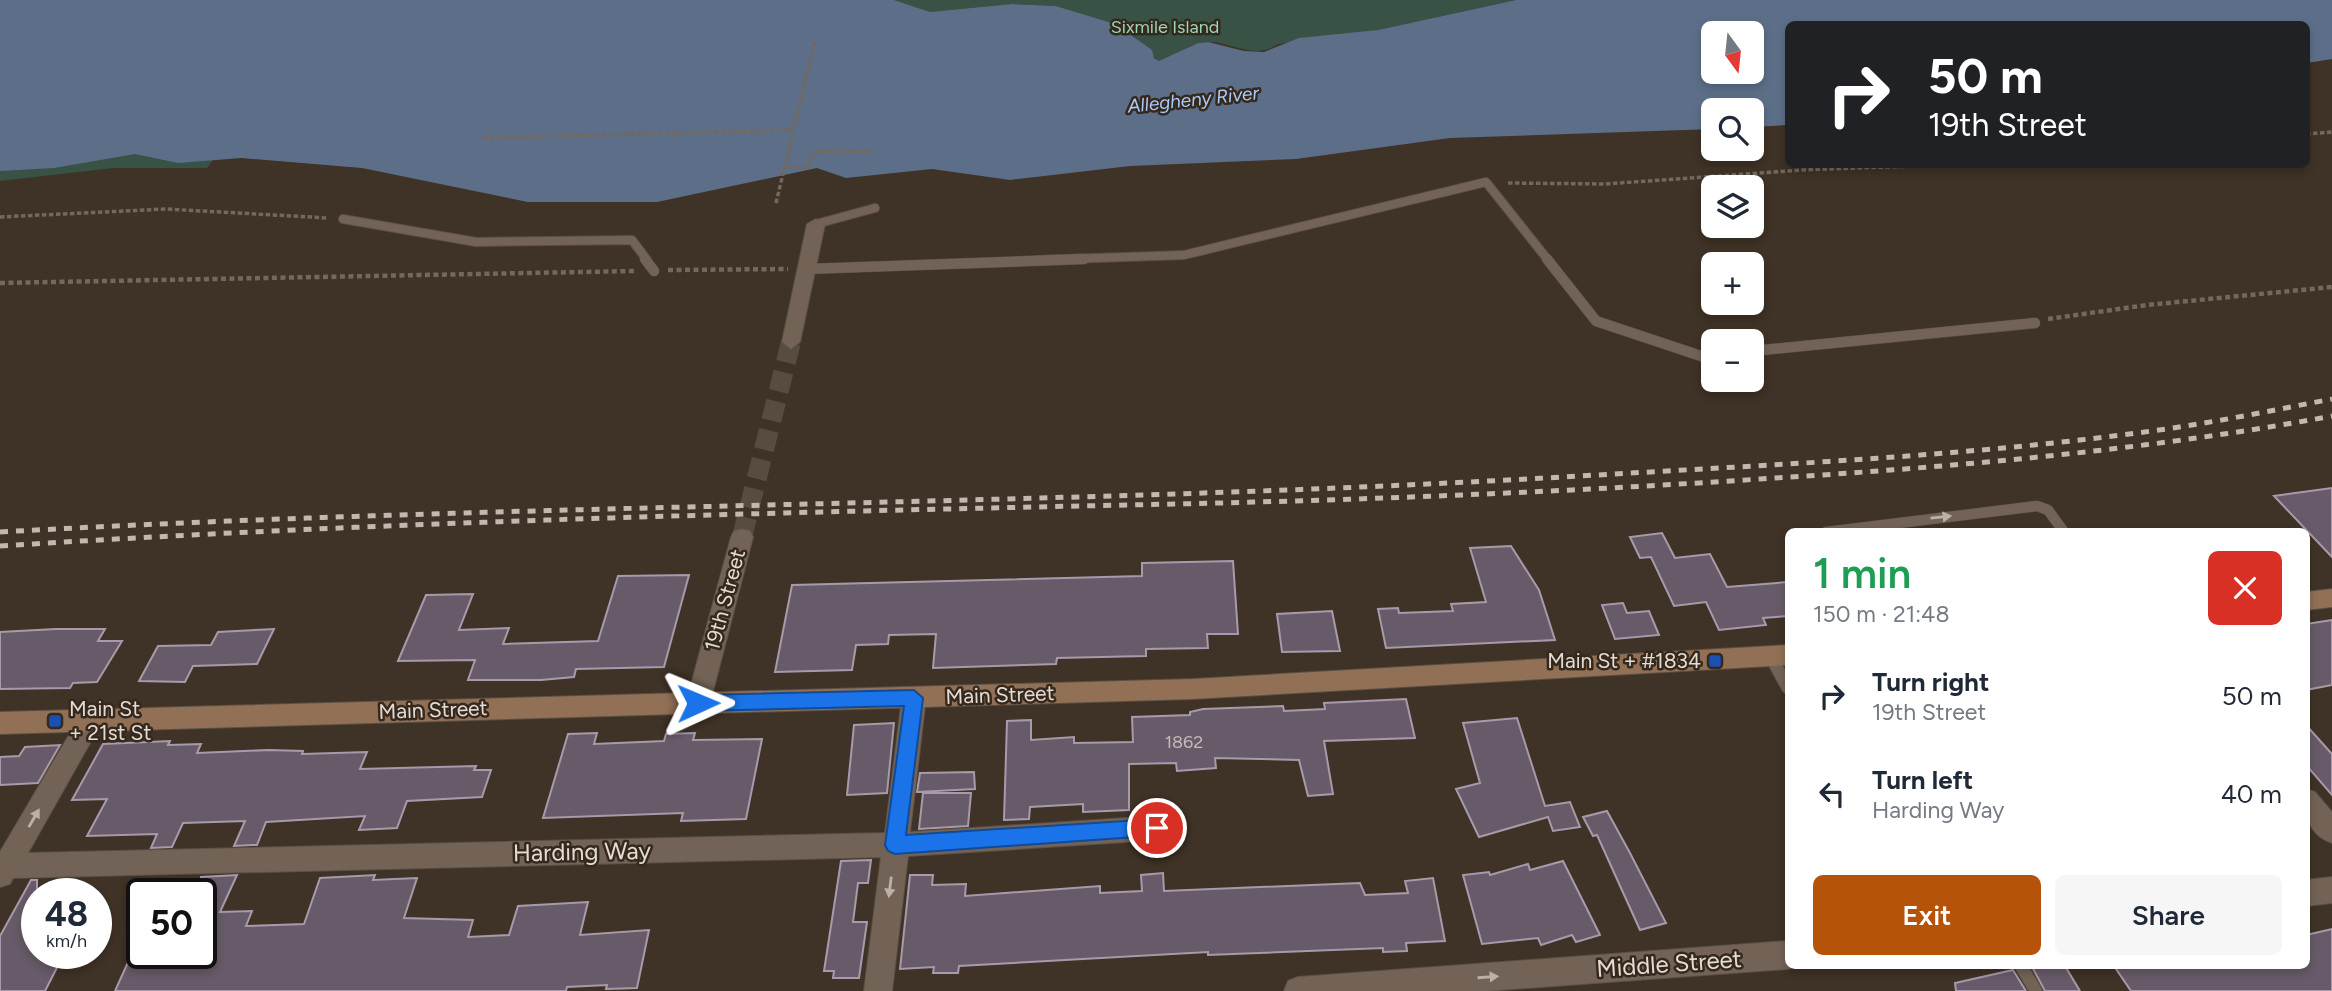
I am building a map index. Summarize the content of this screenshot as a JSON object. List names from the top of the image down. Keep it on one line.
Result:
{"streets":{"main road":["Main Street"],"street":["19th Street","Harding Way","Middle Street"]},"crossings":[["19th Street","Main Street"]],"one_way":["Middle Street"],"water":["Allegheny River"],"parks":["Sixmile Island"],"places":{"transit":["Main St + #1834","Main St + 21st St"]},"house_numbers":["1862"],"north":"bottom","page":{"map_buttons":["+","−"],"turn":["50 m","19th Street"],"heading":["1 min","150 m · 21:48"],"list":[{"name":"Turn right","note":"19th Street","value":"50 m"},{"name":"Turn left","note":"Harding Way","value":"40 m"}],"buttons":["Exit","Share"],"speed":"48 km/h","limit":"50"}}
